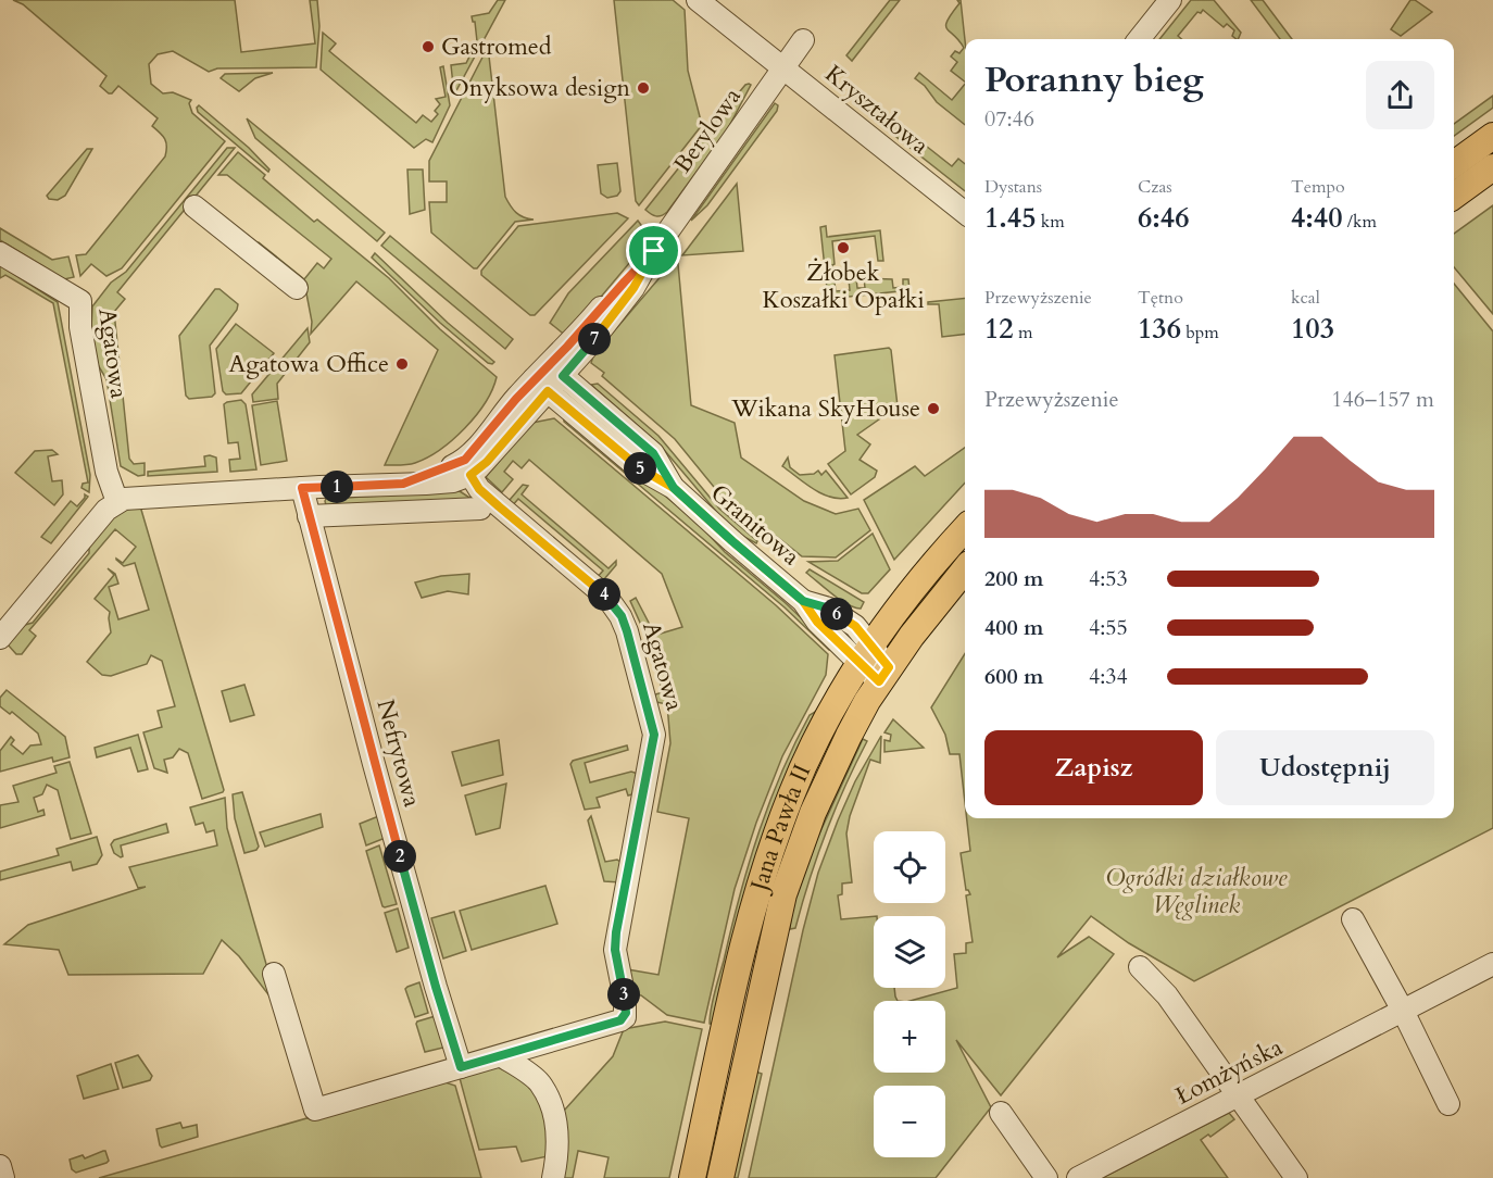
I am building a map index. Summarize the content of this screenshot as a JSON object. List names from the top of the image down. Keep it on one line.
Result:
{"streets":{"main road":["Jana Pawła II"],"street":["Kryształowa","Berylowa","Agatowa","Granitowa","Nefrytowa","Łomżyńska"]},"crossings":[["Kryształowa","Berylowa"],["Berylowa","Granitowa"],["Granitowa","Jana Pawła II"]],"parks":["Ogródki działkowe Węglinek"],"places":["Gastromed","Onyksowa design","Żłobek Koszałki Opałki","Agatowa Office","Wikana SkyHouse"],"page":{"heading":["Poranny bieg","07:46"],"stats":[["Dystans","1.45 km"],["Czas","6:46"],["Tempo","4:40 /km"],["Przewyższenie","12 m"],["Tętno","136 bpm"],["kcal","103"]],"pins":["7","5","1","4","6","2","3"],"chart":["Przewyższenie","146–157 m"],"list":[{"name":"200 m","note":"4:53"},{"name":"400 m","note":"4:55"},{"name":"600 m","note":"4:34"}],"buttons":["Zapisz","Udostępnij"],"map_buttons":["+","−"]}}
